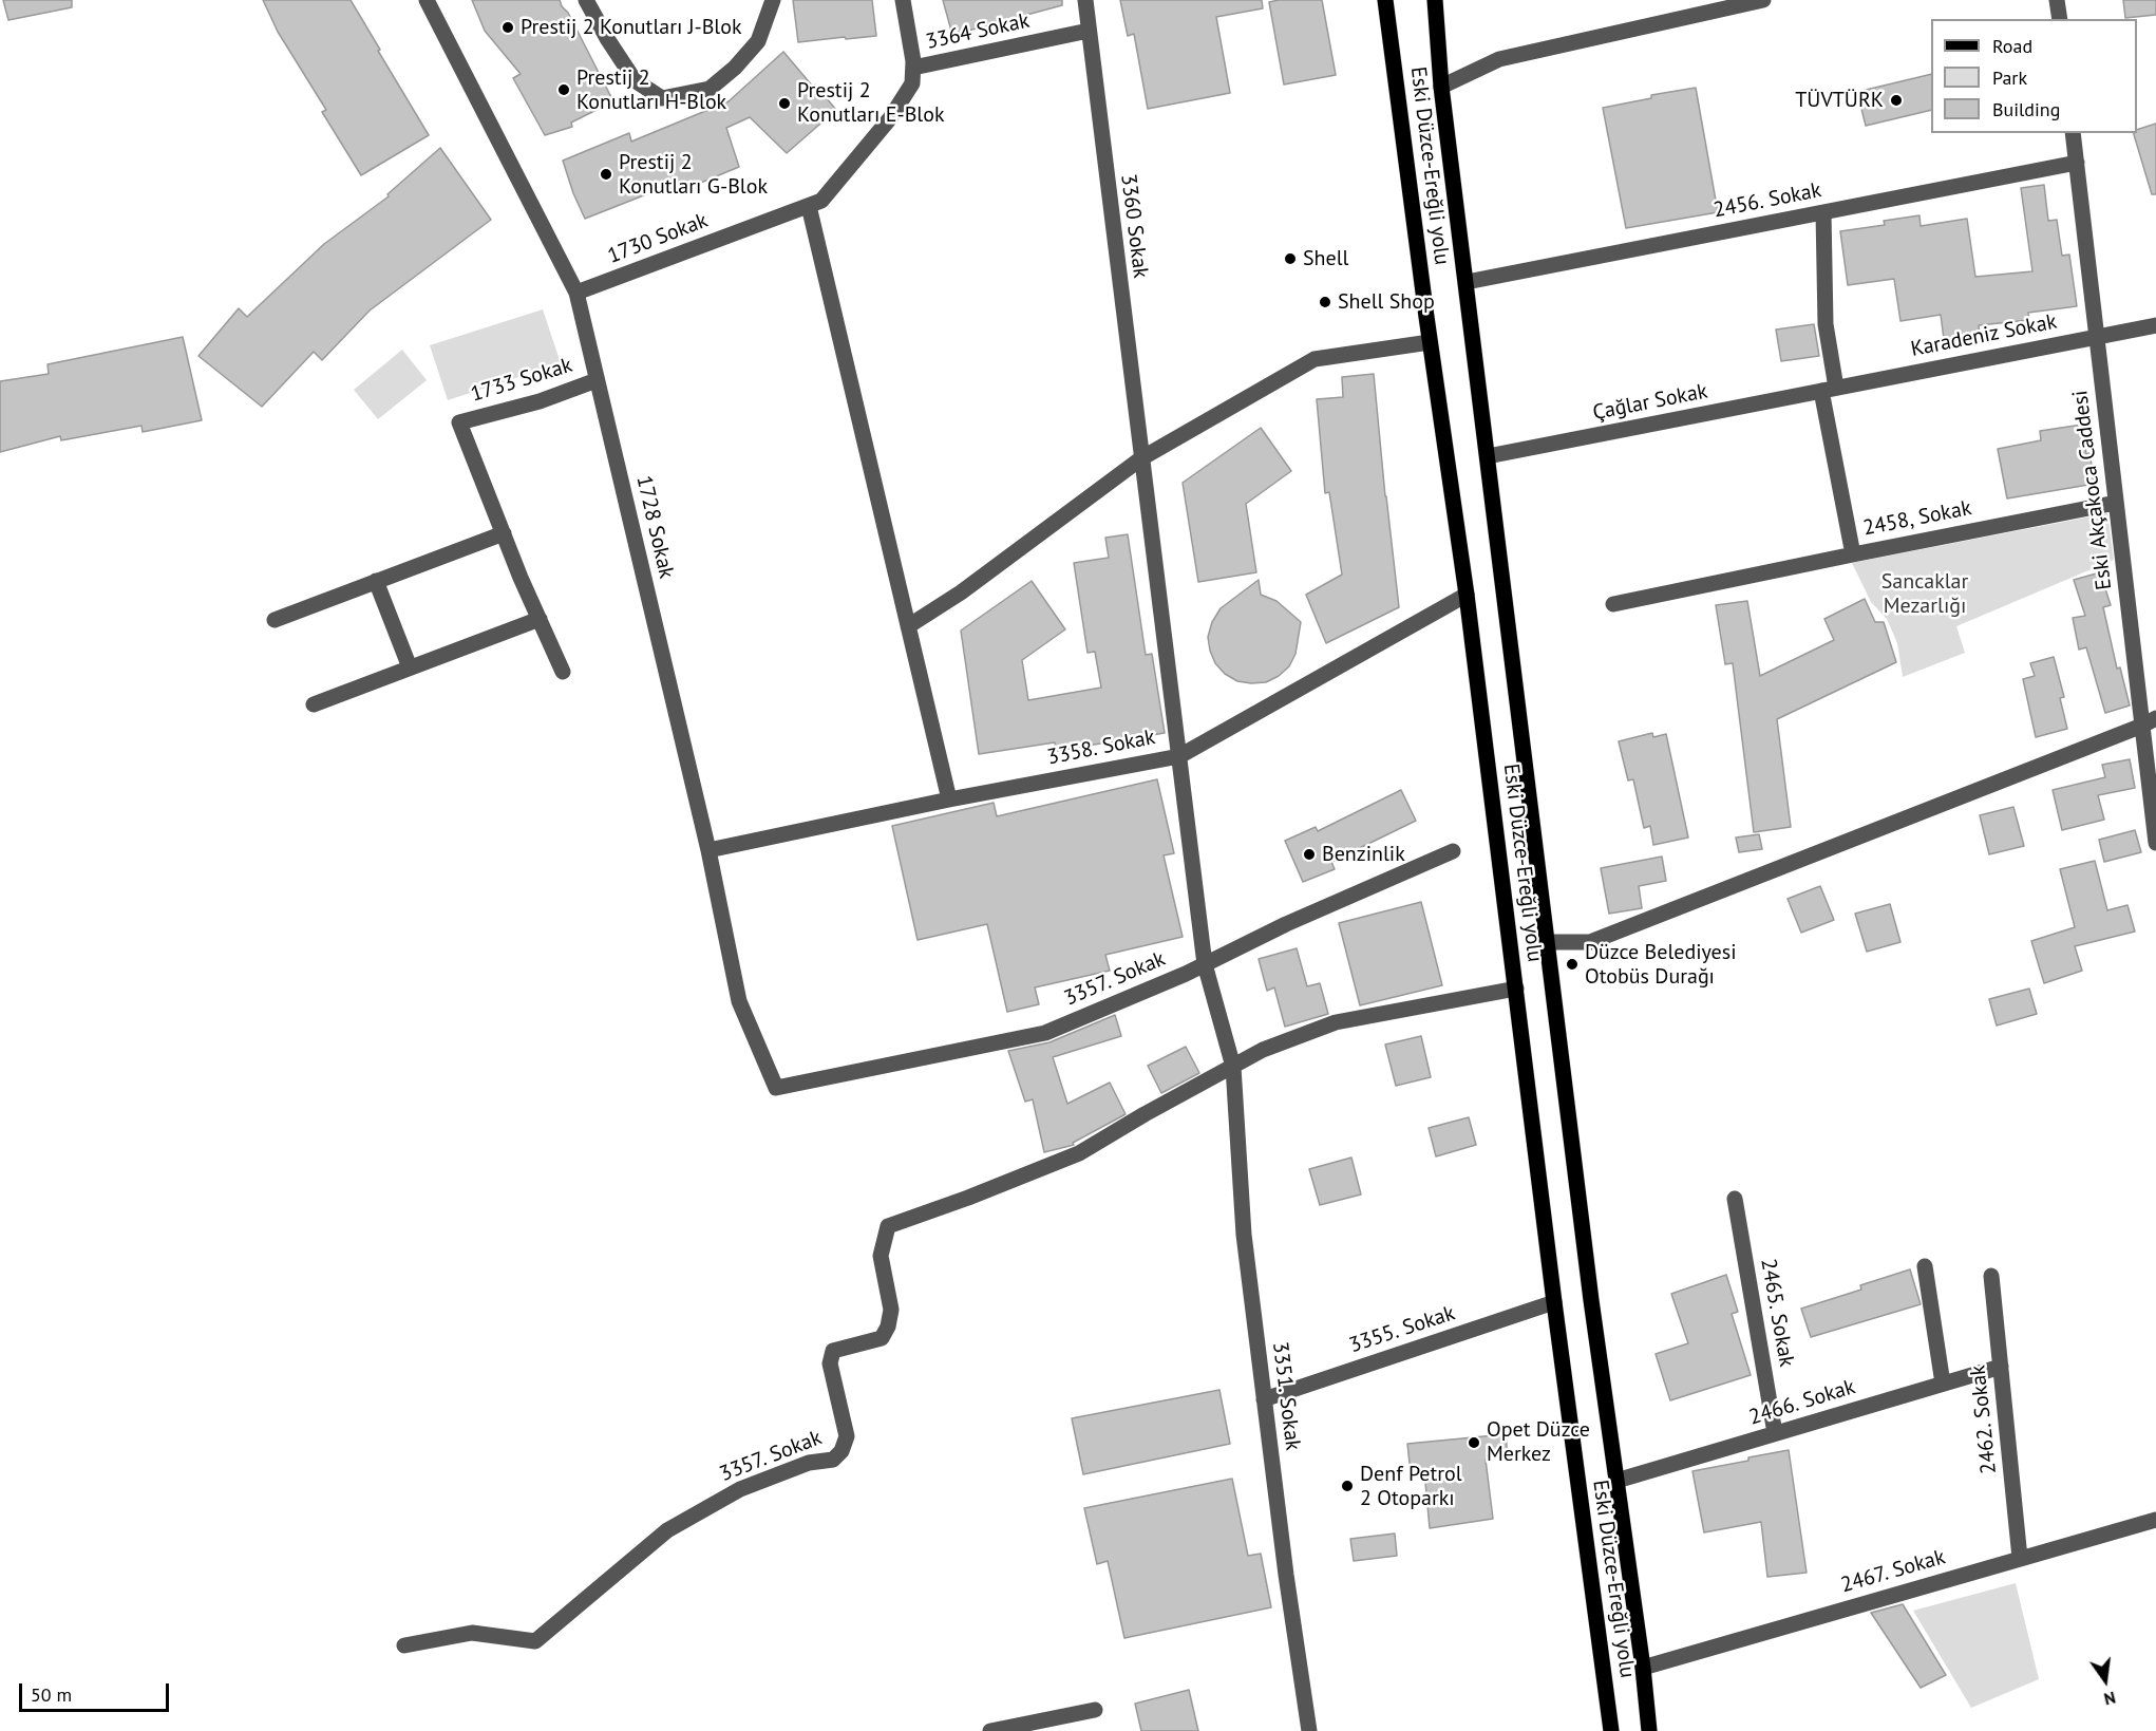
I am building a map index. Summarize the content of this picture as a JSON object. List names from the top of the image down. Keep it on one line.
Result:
{"streets":{"main road":["Eski Düzce-Ereğli yolu"],"street":["3364 Sokak","2456. Sokak","3360 Sokak","1730 Sokak","Karadeniz Sokak","1733 Sokak","Çağlar Sokak","Eski Akçakoca Caddesi","2458, Sokak","1728 Sokak","3358. Sokak","3357. Sokak","2465. Sokak","3355. Sokak","3351. Sokak","2466. Sokak","2462. Sokak","2467. Sokak"]},"crossings":[["3364 Sokak","3360 Sokak"],["3364 Sokak","1730 Sokak"],["Eski Düzce-Ereğli yolu","2456. Sokak"],["Eski Düzce-Ereğli yolu","Çağlar Sokak"],["Eski Düzce-Ereğli yolu","3358. Sokak"],["Eski Düzce-Ereğli yolu","3355. Sokak"],["Eski Düzce-Ereğli yolu","2466. Sokak"],["Eski Düzce-Ereğli yolu","2467. Sokak"],["2456. Sokak","Eski Akçakoca Caddesi"],["2456. Sokak","2458, Sokak"],["3360 Sokak","3358. Sokak"],["3360 Sokak","3351. Sokak"],["1730 Sokak","1728 Sokak"],["Karadeniz Sokak","Çağlar Sokak"],["Karadeniz Sokak","Eski Akçakoca Caddesi"],["Karadeniz Sokak","2458, Sokak"],["1733 Sokak","1728 Sokak"],["Çağlar Sokak","2458, Sokak"],["Eski Akçakoca Caddesi","2458, Sokak"],["1728 Sokak","3358. Sokak"],["1728 Sokak","3357. Sokak"],["3358. Sokak","3351. Sokak"],["3357. Sokak","3351. Sokak"],["2465. Sokak","2466. Sokak"],["3355. Sokak","3351. Sokak"],["2466. Sokak","2462. Sokak"],["2462. Sokak","2467. Sokak"]],"parks":["Sancaklar Mezarlığı"],"places":["Prestij 2 Konutları J-Blok","Prestij 2 Konutları H-Blok","TÜVTÜRK","Prestij 2 Konutları E-Blok","Prestij 2 Konutları G-Blok","Shell","Shell Shop","Benzinlik","Düzce Belediyesi Otobüs Durağı","Opet Düzce Merkez","Denf Petrol 2 Otoparkı"],"legend":["Road","Park","Building"],"scale_bar":"50 m","north":"bottom"}
